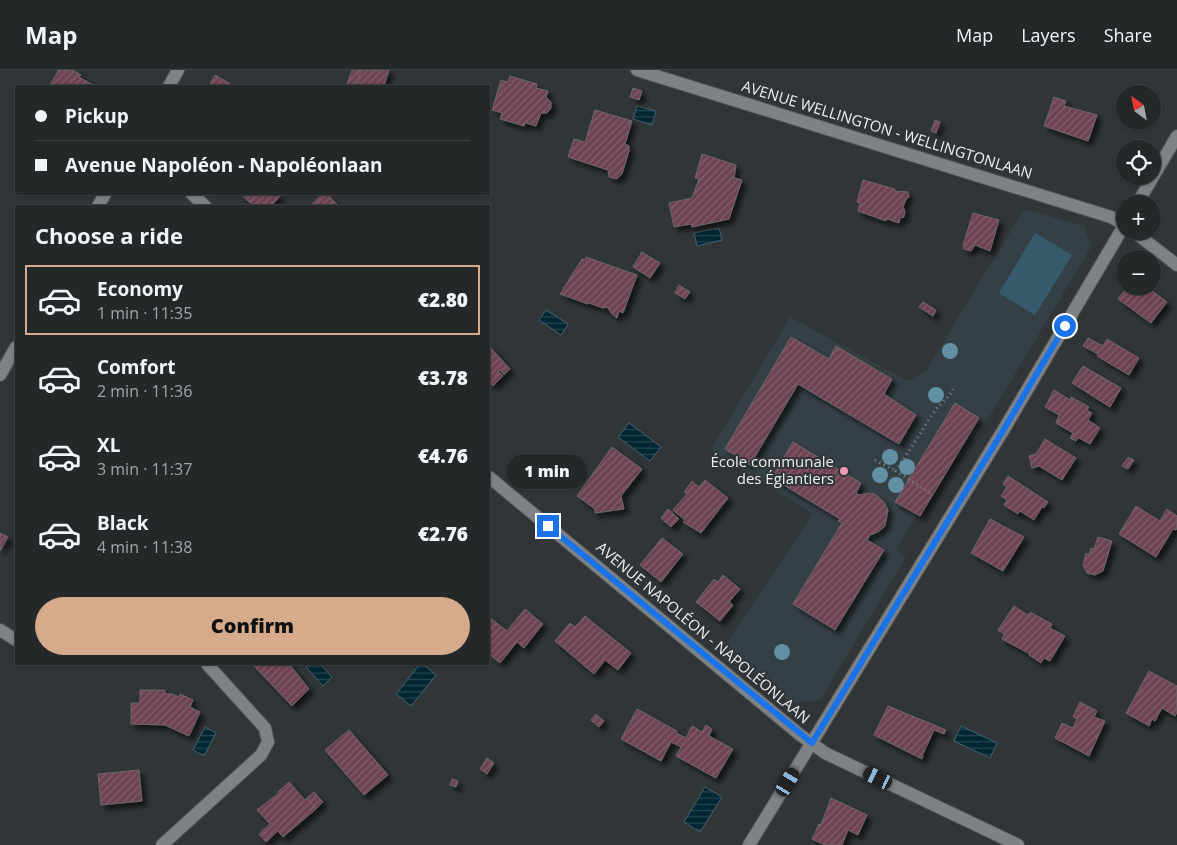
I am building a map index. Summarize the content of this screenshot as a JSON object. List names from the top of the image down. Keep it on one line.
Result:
{"streets":{"street":["AVENUE WELLINGTON - WELLINGTONLAAN","AVENUE NAPOLÉON - NAPOLÉONLAAN"]},"places":["École communale des Églantiers"],"north":"top left","page":{"header":"Map","nav":["Map","Layers","Share"],"map_buttons":["+","−"],"banner":["Pickup","Avenue Napoléon - Napoléonlaan"],"heading":"Choose a ride","list":[{"name":"Economy","note":"1 min · 11:35","value":"€2.80"},{"name":"Comfort","note":"2 min · 11:36","value":"€3.78"},{"name":"XL","note":"3 min · 11:37","value":"€4.76"},{"name":"Black","note":"4 min · 11:38","value":"€2.76"}],"bubble":"1 min","buttons":"Confirm"}}
